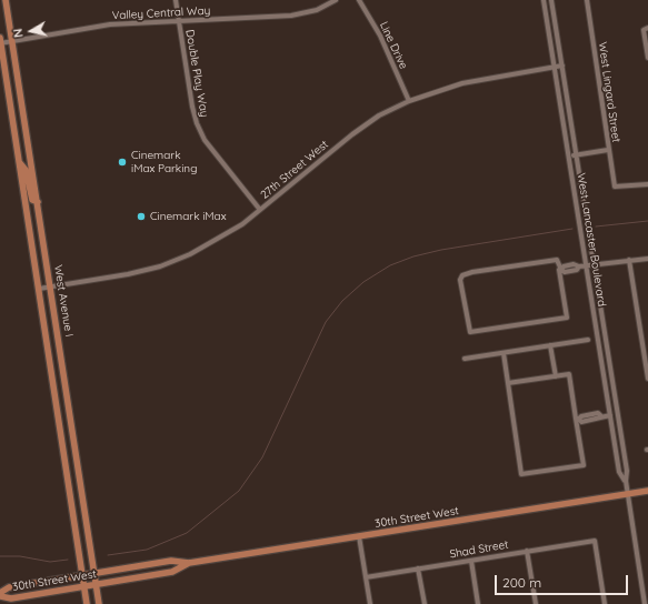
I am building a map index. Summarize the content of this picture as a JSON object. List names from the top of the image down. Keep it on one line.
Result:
{"streets":{"main road":["West Avenue I","30th Street West"],"street":["Valley Central Way","Line Drive","Double Play Way","West Lingard Street","27th Street West","West Lancaster Boulevard","Shad Street"]},"crossings":[["Valley Central Way","Double Play Way"],["Valley Central Way","West Avenue I"],["Line Drive","27th Street West"],["Double Play Way","27th Street West"],["27th Street West","West Lancaster Boulevard"],["27th Street West","West Avenue I"],["West Lancaster Boulevard","30th Street West"],["West Avenue I","30th Street West"]],"places":["Cinemark iMax Parking","Cinemark iMax"],"scale_bar":"200 m","north":"left"}
